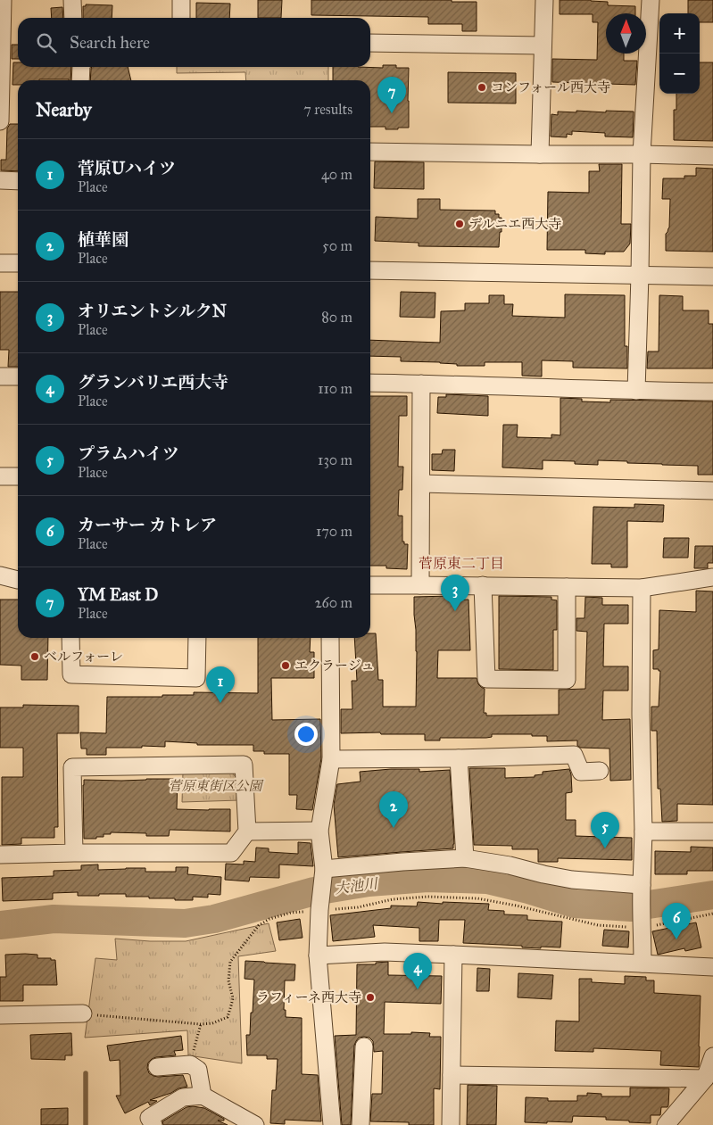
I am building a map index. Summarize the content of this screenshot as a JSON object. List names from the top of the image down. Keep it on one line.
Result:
{"districts":["菅原東二丁目"],"water":["大池川"],"parks":["菅原東街区公園"],"places":["コンフォール西大寺","デルニエ西大寺","ベルフォーレ","エクラージュ","ラフィーネ西大寺"],"north":"top","page":{"map_buttons":["+","−"],"search":"Search here","pins":["7","3","1","2","5","6","4"],"heading":["Nearby","7 results"],"list":[{"mark":"1","name":"菅原Uハイツ","note":"Place","value":"40 m"},{"mark":"2","name":"植華園","note":"Place","value":"50 m"},{"mark":"3","name":"オリエントシルクN","note":"Place","value":"80 m"},{"mark":"4","name":"グランバリエ西大寺","note":"Place","value":"110 m"},{"mark":"5","name":"プラムハイツ","note":"Place","value":"130 m"},{"mark":"6","name":"カーサー カトレア","note":"Place","value":"170 m"},{"mark":"7","name":"YM East D","note":"Place","value":"260 m"}]}}
